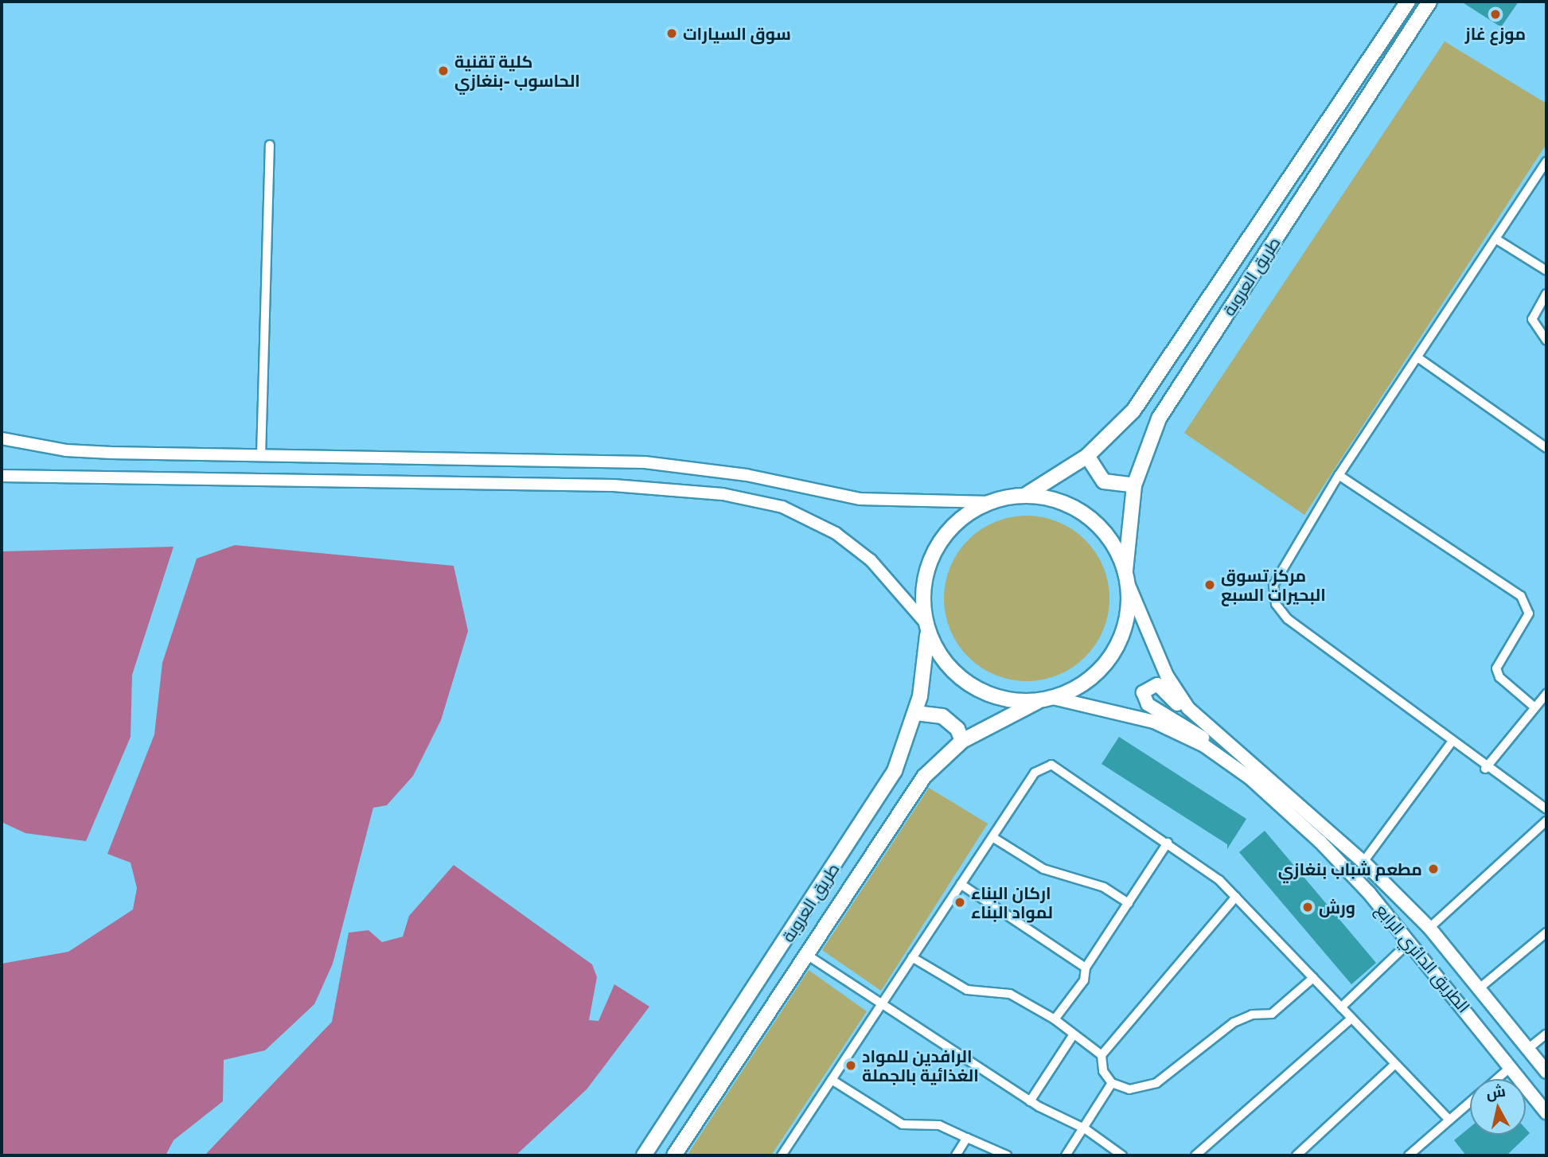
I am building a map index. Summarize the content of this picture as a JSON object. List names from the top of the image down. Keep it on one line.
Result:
{"streets":{"highway":["طريق العروبة"],"main road":["الطريق الدائري الرابع"]},"crossings":[["طريق العروبة","الطريق الدائري الرابع"]],"places":["موزع غاز","سوق السيارات","كلية تقنية الحاسوب -بنغازي","مركز تسوق البحيرات السبع","مطعم شباب بنغازي","اركان البناء لمواد البناء","ورش","الرافدين للمواد الغذائية بالجملة"],"north":"top"}
